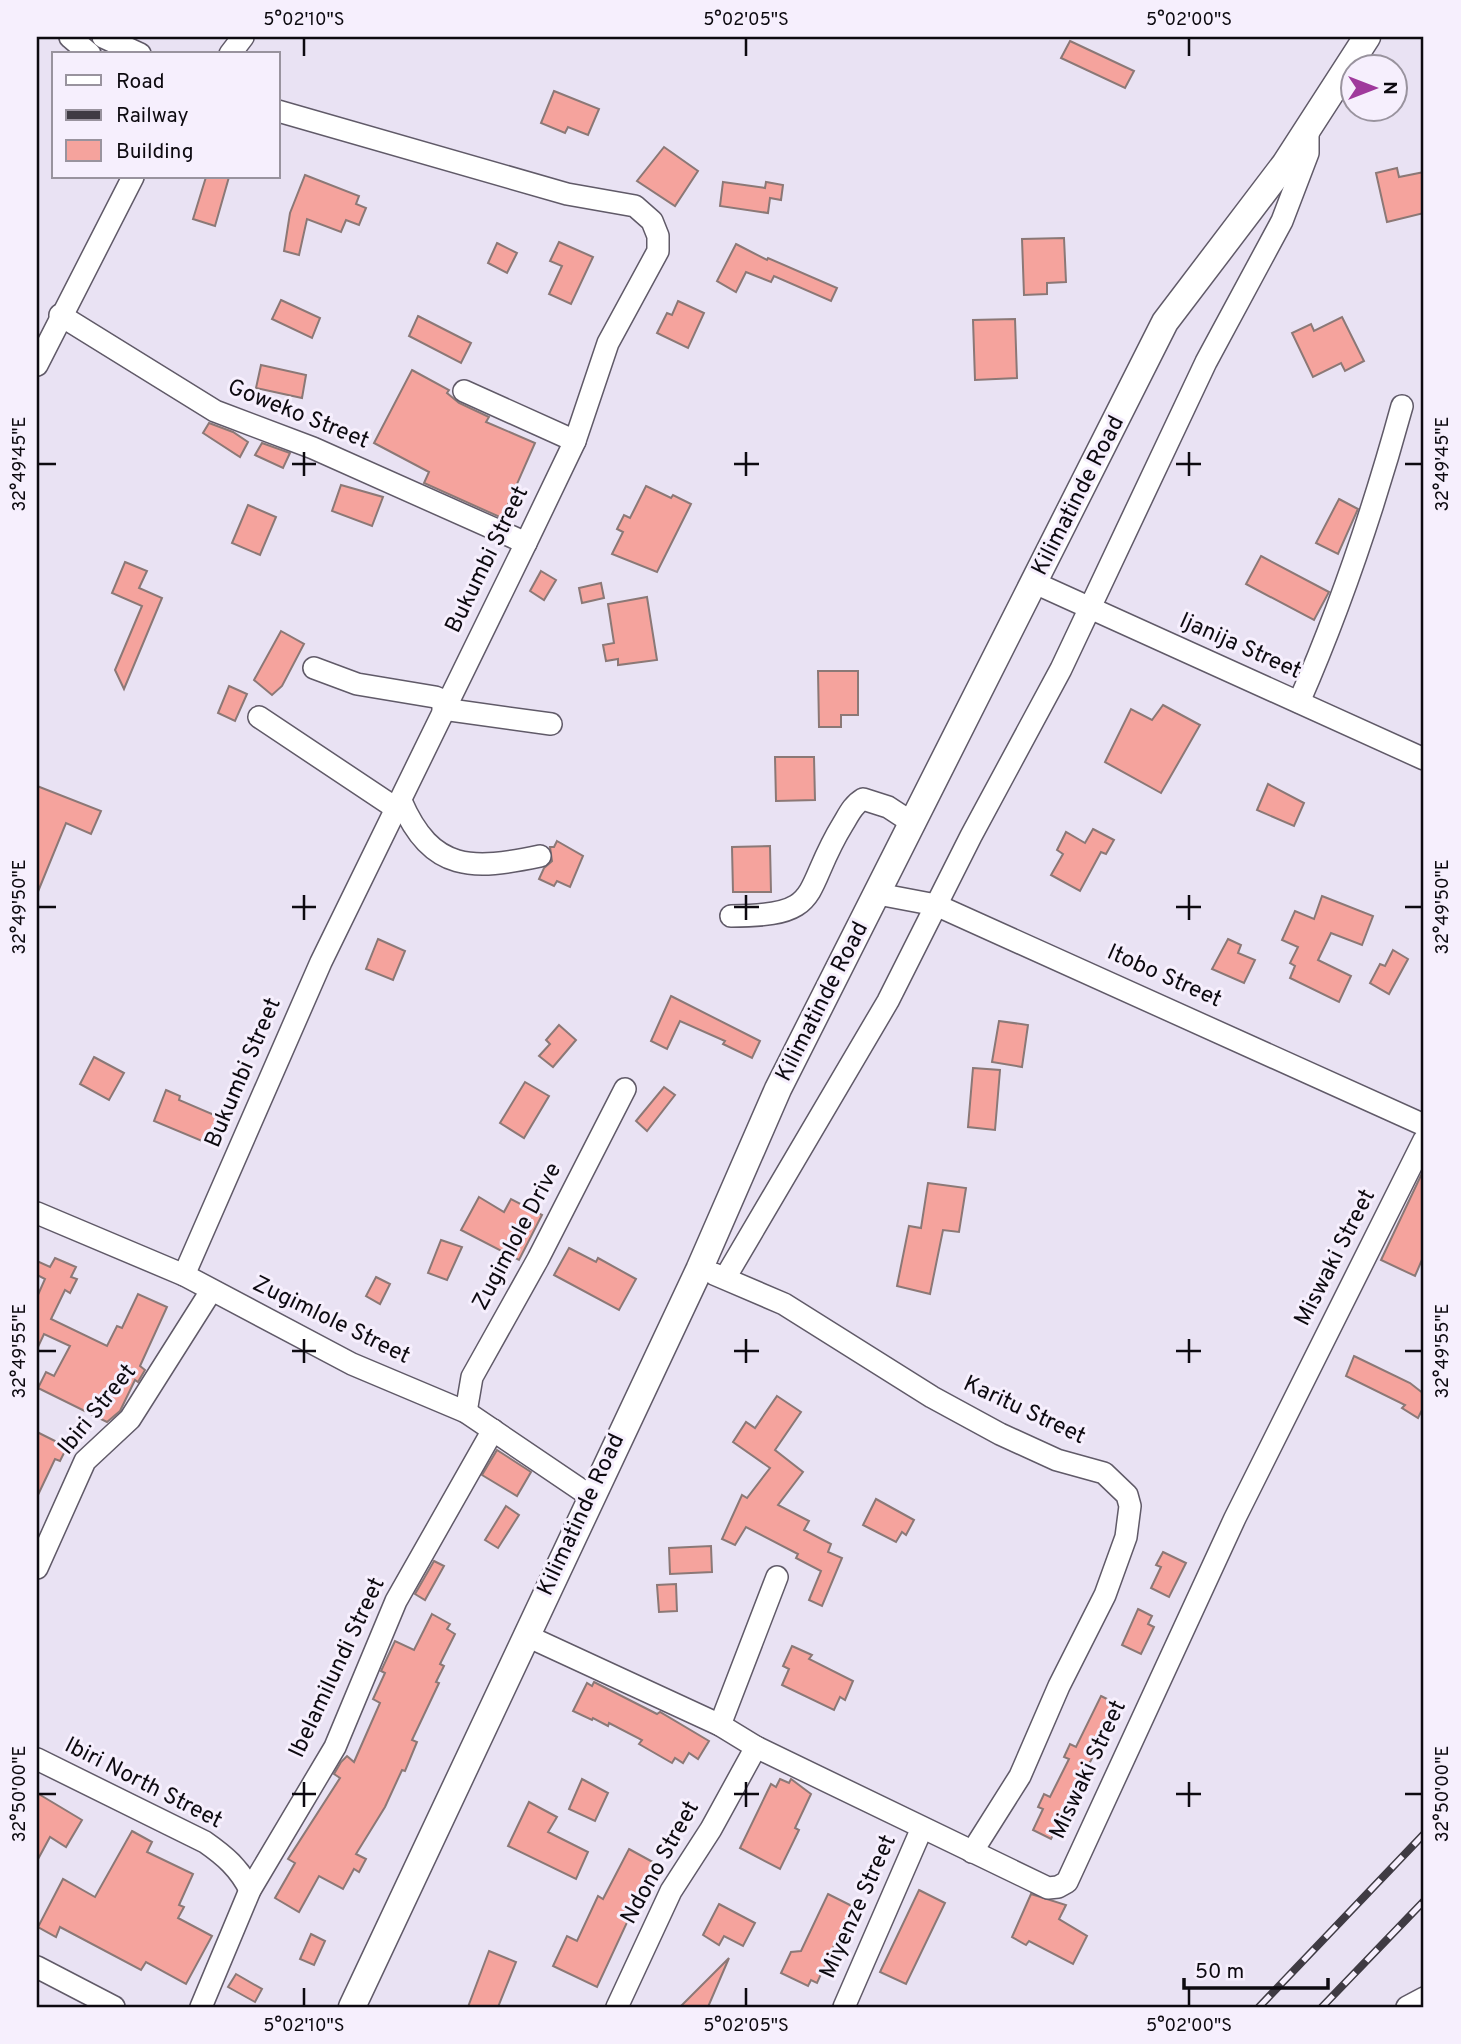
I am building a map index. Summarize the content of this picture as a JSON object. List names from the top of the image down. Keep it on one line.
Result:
{"streets":{"main road":["Kilimatinde Road"],"street":["Goweko Street","Bukumbi Street","Ijanija Street","Itobo Street","Zugimlole Drive","Miswaki Street","Zugimlole Street","Ibiri Street","Karitu Street","Ibelamilundi Street","Ibiri North Street","Ndono Street","Miyenze Street"]},"crossings":[["Goweko Street","Bukumbi Street"],["Kilimatinde Road","Ijanija Street"],["Kilimatinde Road","Itobo Street"],["Kilimatinde Road","Miswaki Street"],["Kilimatinde Road","Zugimlole Street"],["Kilimatinde Road","Karitu Street"],["Bukumbi Street","Zugimlole Street"],["Zugimlole Drive","Zugimlole Street"],["Miswaki Street","Karitu Street"],["Miswaki Street","Ndono Street"],["Miswaki Street","Miyenze Street"],["Zugimlole Street","Ibiri Street"],["Zugimlole Street","Ibelamilundi Street"],["Ibelamilundi Street","Ibiri North Street"]],"legend":["Road","Railway","Building"],"scale_bar":"50 m","north":"right","coordinates":["5°02'10\"S","5°02'05\"S","5°02'00\"S","32°49'45\"E","32°49'50\"E","32°49'55\"E","32°50'00\"E"]}
